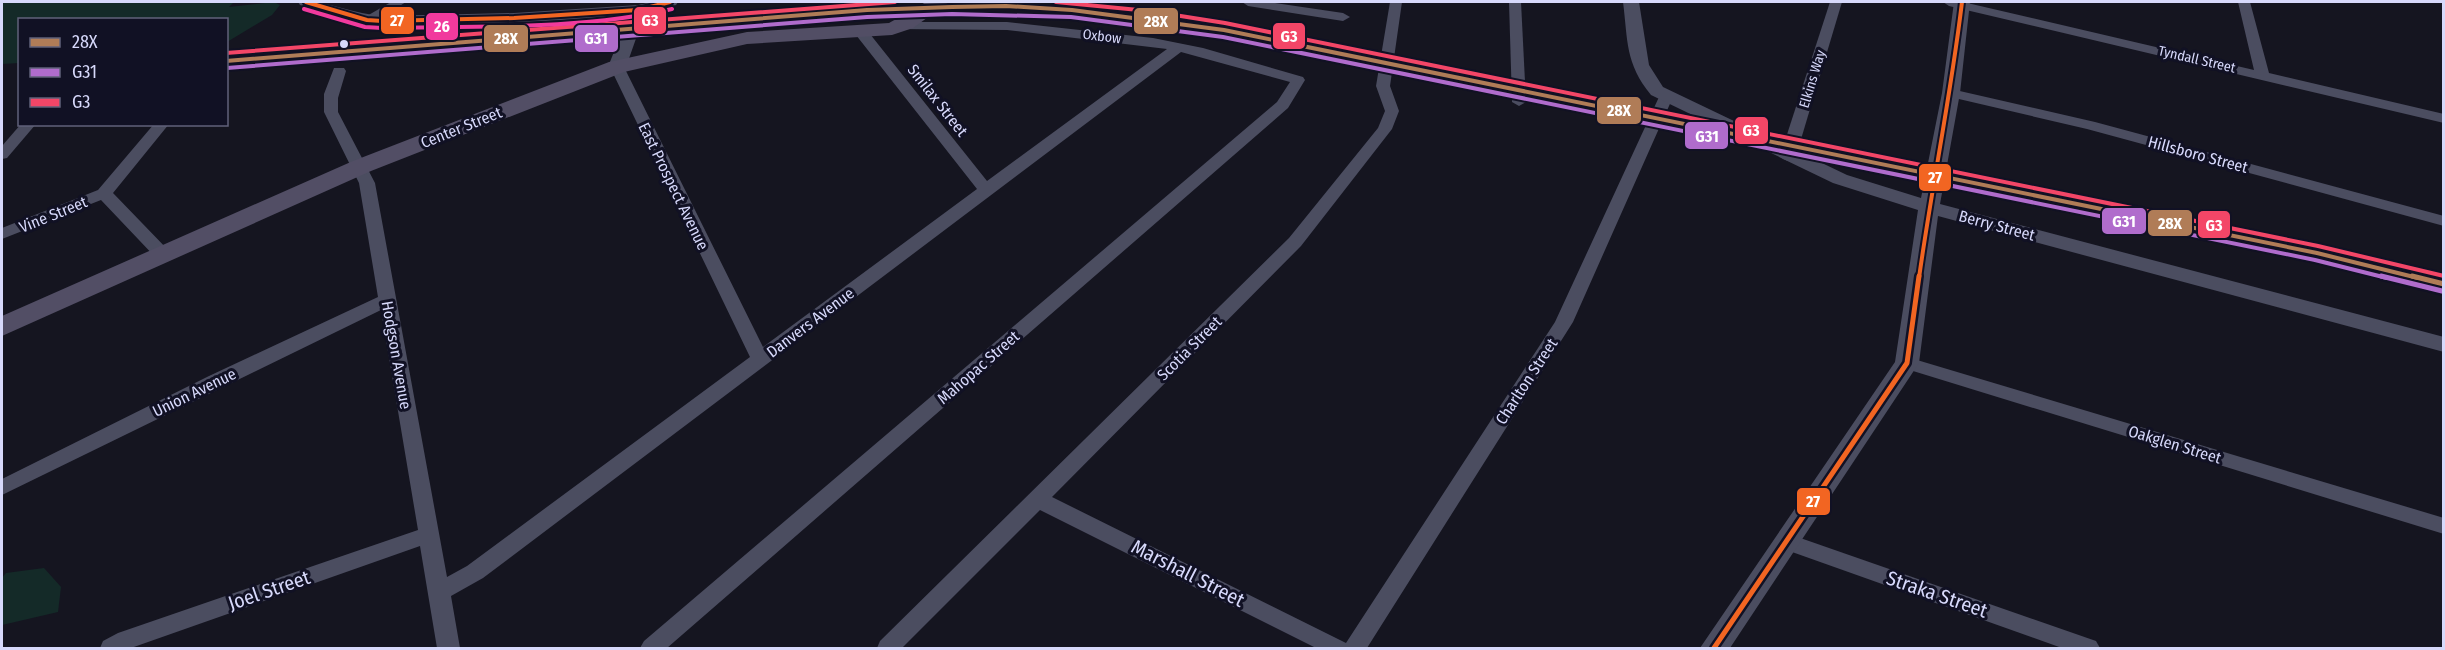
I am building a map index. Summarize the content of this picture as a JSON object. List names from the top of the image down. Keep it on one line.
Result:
{"streets":{"main road":["Center Street"],"street":["Oxbow","Tyndall Street","Elkins Way","Smilax Street","Hillsboro Street","East Prospect Avenue","Vine Street","Berry Street","Danvers Avenue","Scotia Street","Hodgson Avenue","Mahopac Street","Charlton Street","Union Avenue","Oakglen Street","Marshall Street","Joel Street","Straka Street"]},"crossings":[["Oxbow","Center Street"],["Oxbow","Danvers Avenue"],["Oxbow","Mahopac Street"],["Elkins Way","Berry Street"],["Smilax Street","Center Street"],["Smilax Street","Danvers Avenue"],["Center Street","East Prospect Avenue"],["Center Street","Hodgson Avenue"],["East Prospect Avenue","Danvers Avenue"],["Berry Street","Charlton Street"],["Danvers Avenue","Hodgson Avenue"],["Scotia Street","Marshall Street"],["Hodgson Avenue","Union Avenue"],["Hodgson Avenue","Joel Street"]],"lines":["transit line G3","transit line 27","transit line 28X","transit line 26","transit line G31"],"legend":["28X","G31","G3"]}
